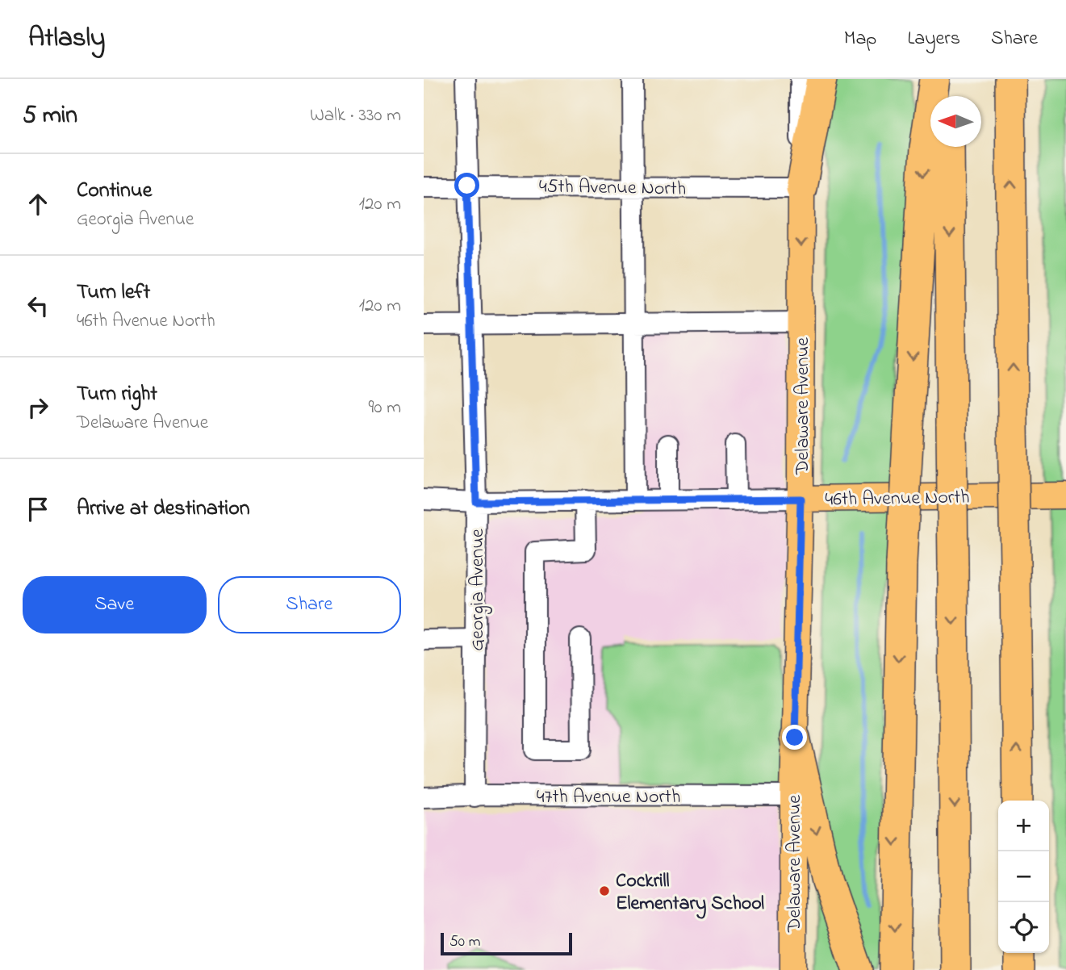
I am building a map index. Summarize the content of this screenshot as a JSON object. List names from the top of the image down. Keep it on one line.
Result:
{"streets":{"main road":["Delaware Avenue","46th Avenue North"],"street":["45th Avenue North","Georgia Avenue","47th Avenue North"]},"crossings":[["45th Avenue North","Delaware Avenue"],["45th Avenue North","Georgia Avenue"],["Delaware Avenue","46th Avenue North"],["Delaware Avenue","47th Avenue North"],["46th Avenue North","Georgia Avenue"],["Georgia Avenue","47th Avenue North"]],"places":["Cockrill Elementary School"],"scale_bar":"50 m","north":"left","page":{"header":"Atlasly","nav":["Map","Layers","Share"],"heading":["5 min","Walk · 330 m"],"list":[["Continue","Georgia Avenue","120 m"],["Turn left","46th Avenue North","120 m"],["Turn right","Delaware Avenue","90 m"],"Arrive at destination"],"buttons":["Save","Share"],"map_buttons":["+","−"],"scale":"50 m"}}
